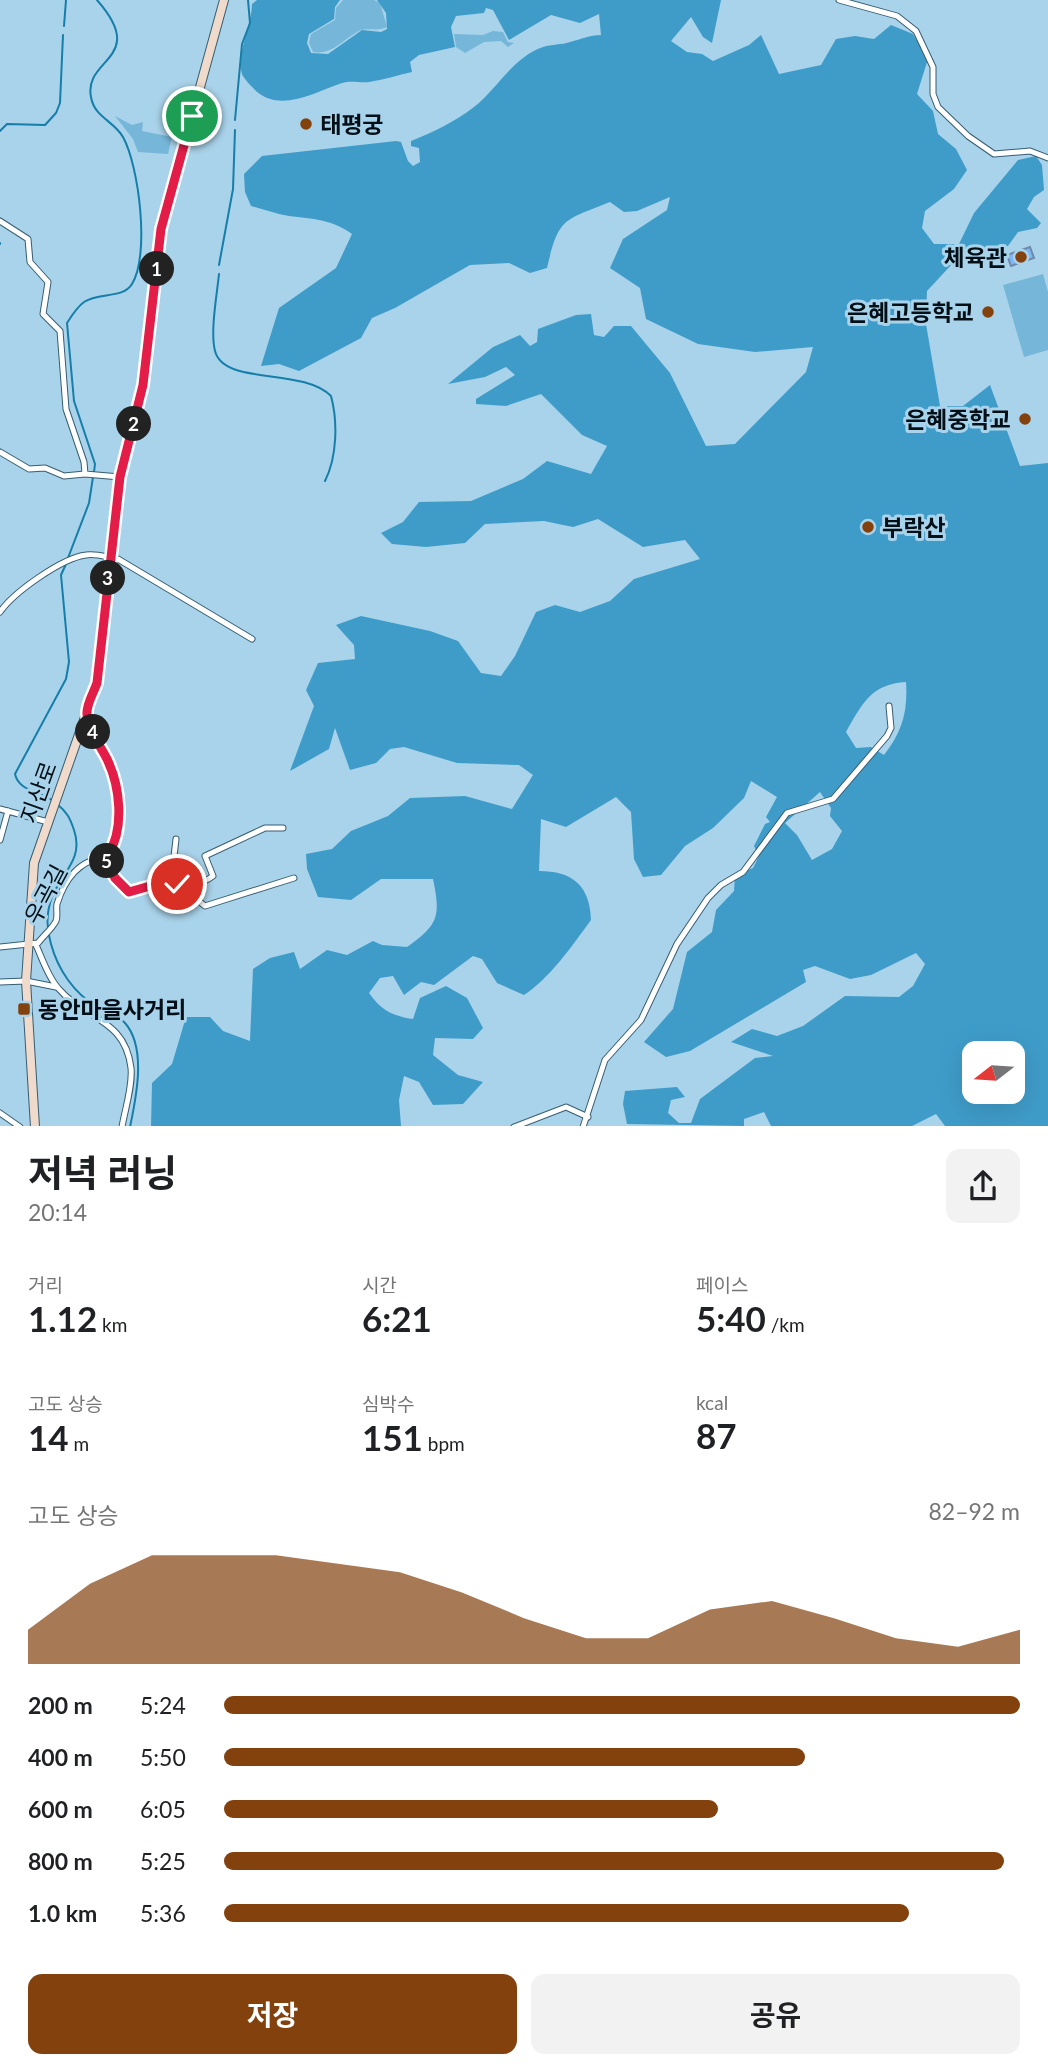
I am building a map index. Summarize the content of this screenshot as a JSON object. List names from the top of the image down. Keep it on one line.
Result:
{"streets":{"main road":["지산로"],"street":["우곡길"]},"crossings":[["지산로","우곡길"]],"places":{"other":["태평궁","체육관","은혜고등학교","은혜중학교","부락산"],"transit":["동안마을사거리"]},"north":"left","page":{"pins":["1","2","3","4","5"],"heading":["저녁 러닝","20:14"],"stats":[["거리","1.12 km"],["시간","6:21"],["페이스","5:40 /km"],["고도 상승","14 m"],["심박수","151 bpm"],["kcal","87"]],"chart":["고도 상승","82–92 m"],"list":[{"name":"200 m","note":"5:24"},{"name":"400 m","note":"5:50"},{"name":"600 m","note":"6:05"},{"name":"800 m","note":"5:25"},{"name":"1.0 km","note":"5:36"}],"buttons":["저장","공유"]}}
